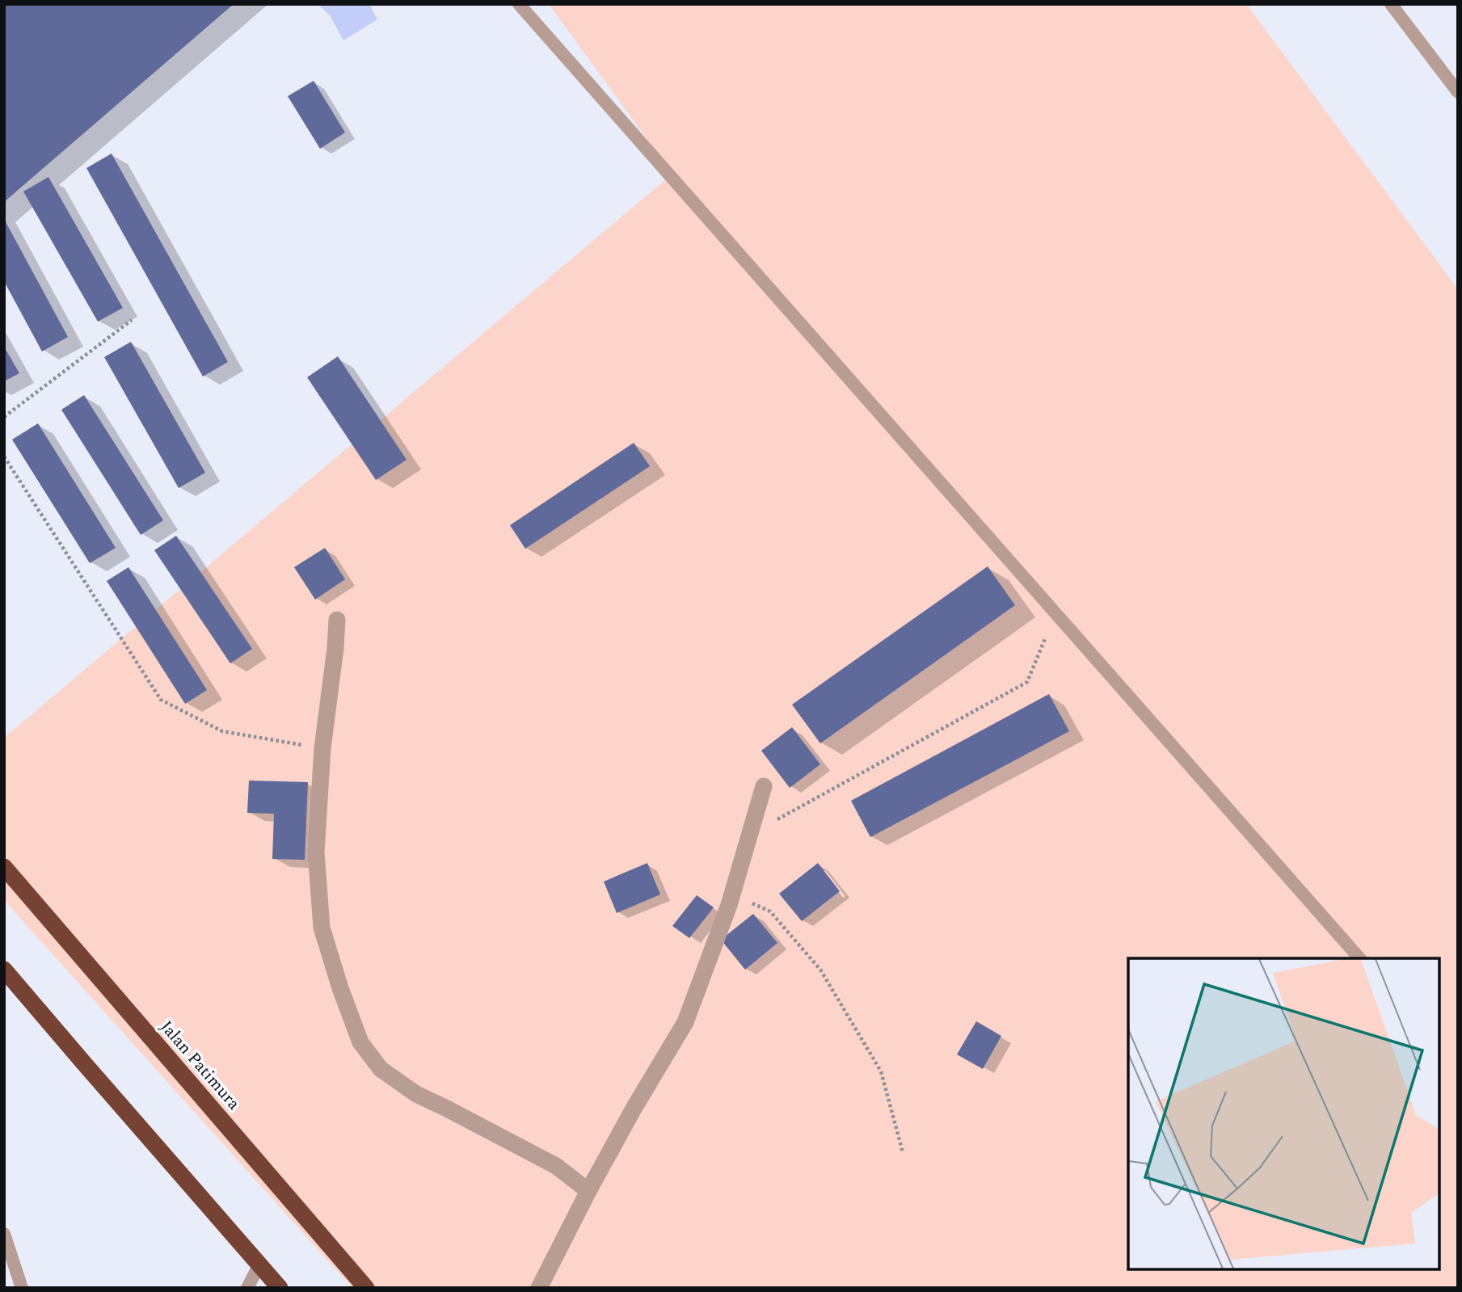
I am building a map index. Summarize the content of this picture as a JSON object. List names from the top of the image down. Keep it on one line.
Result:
{"streets":{"highway":["Jalan Patimura"]}}
